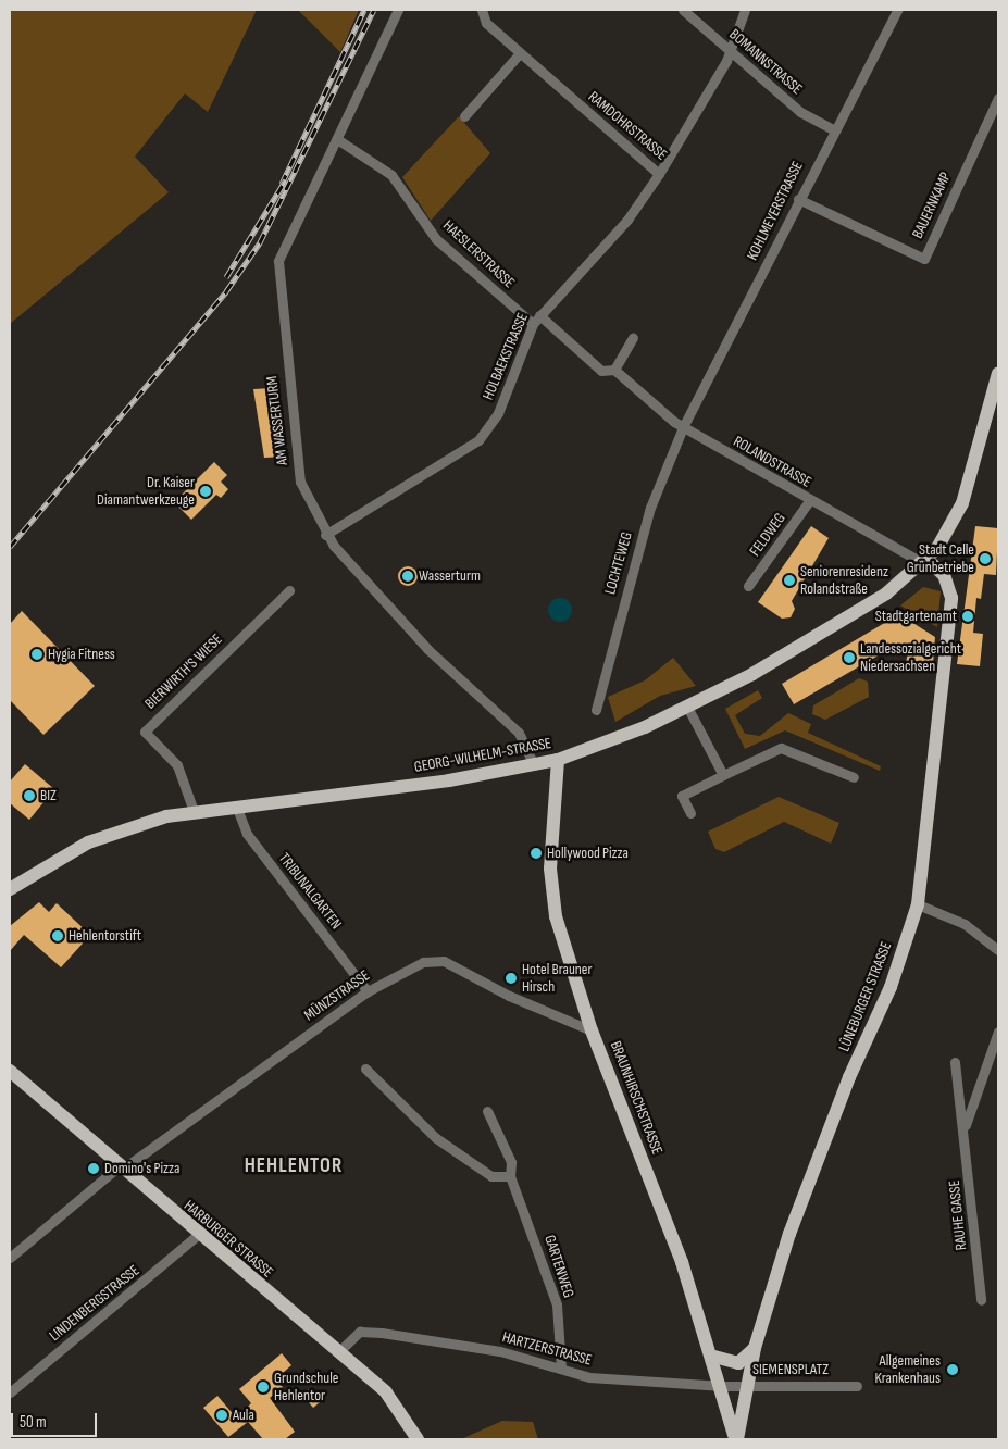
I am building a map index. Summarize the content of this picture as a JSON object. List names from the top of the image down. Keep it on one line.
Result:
{"streets":{"main road":["GEORG-WILHELM-STRASSE","LÜNEBURGER STRASSE","BRAUNHIRSCHSTRASSE","HARBURGER STRASSE"],"street":["BOMANNSTRASSE","RAMDOHRSTRASSE","BAUERNKAMP","KOHLMEYERSTRASSE","HAESLERSTRASSE","HOLBAEKSTRASSE","AM WASSERTURM","ROLANDSTRASSE","FELDWEG","LOCHTEWEG","BIERWIRTH'S WIESE","TRIBUNALGARTEN","MÜNZSTRASSE","RAUHE GASSE","GARTENWEG","LINDENBERGSTRASSE","HARTZERSTRASSE","SIEMENSPLATZ"]},"crossings":[["BOMANNSTRASSE","RAMDOHRSTRASSE"],["BOMANNSTRASSE","KOHLMEYERSTRASSE"],["RAMDOHRSTRASSE","HOLBAEKSTRASSE"],["BAUERNKAMP","KOHLMEYERSTRASSE"],["KOHLMEYERSTRASSE","ROLANDSTRASSE"],["KOHLMEYERSTRASSE","LOCHTEWEG"],["HAESLERSTRASSE","HOLBAEKSTRASSE"],["HAESLERSTRASSE","AM WASSERTURM"],["HOLBAEKSTRASSE","AM WASSERTURM"],["HOLBAEKSTRASSE","ROLANDSTRASSE"],["AM WASSERTURM","GEORG-WILHELM-STRASSE"],["ROLANDSTRASSE","FELDWEG"],["ROLANDSTRASSE","LOCHTEWEG"],["ROLANDSTRASSE","GEORG-WILHELM-STRASSE"],["ROLANDSTRASSE","LÜNEBURGER STRASSE"],["BIERWIRTH'S WIESE","GEORG-WILHELM-STRASSE"],["GEORG-WILHELM-STRASSE","TRIBUNALGARTEN"],["GEORG-WILHELM-STRASSE","LÜNEBURGER STRASSE"],["GEORG-WILHELM-STRASSE","BRAUNHIRSCHSTRASSE"],["TRIBUNALGARTEN","MÜNZSTRASSE"],["MÜNZSTRASSE","BRAUNHIRSCHSTRASSE"],["MÜNZSTRASSE","HARBURGER STRASSE"],["LÜNEBURGER STRASSE","BRAUNHIRSCHSTRASSE"],["LÜNEBURGER STRASSE","SIEMENSPLATZ"],["BRAUNHIRSCHSTRASSE","HARTZERSTRASSE"],["BRAUNHIRSCHSTRASSE","SIEMENSPLATZ"],["HARBURGER STRASSE","LINDENBERGSTRASSE"],["HARBURGER STRASSE","HARTZERSTRASSE"],["GARTENWEG","HARTZERSTRASSE"],["HARTZERSTRASSE","SIEMENSPLATZ"]],"districts":["HEHLENTOR"],"places":["Dr. Kaiser Diamantwerkzeuge","Stadt Celle Grünbetriebe","Wasserturm","Seniorenresidenz Rolandstraße","Stadtgartenamt","Hygia Fitness","Landessozialgericht Niedersachsen","BIZ","Hollywood Pizza","Hehlentorstift","Hotel Brauner Hirsch","Domino's Pizza","Allgemeines Krankenhaus","Grundschule Hehlentor","Aula"],"scale_bar":"50 m"}
